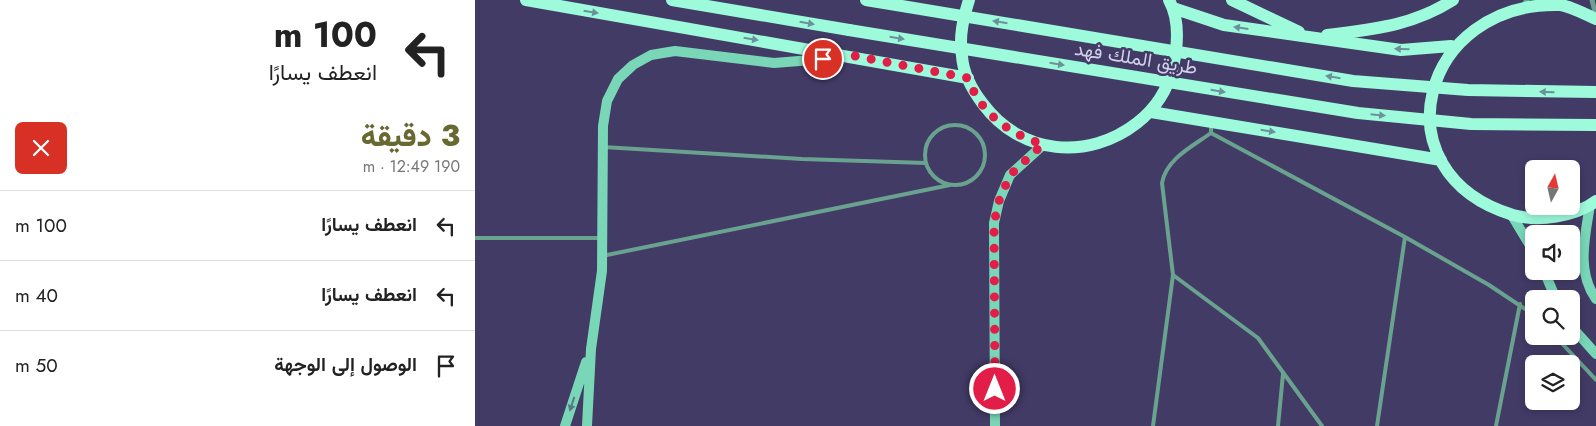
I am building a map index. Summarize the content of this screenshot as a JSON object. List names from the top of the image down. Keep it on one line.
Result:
{"streets":{"main road":["طريق الملك فهد"]},"north":"top","page":{"turn":["100 m","انعطف يسارًا"],"heading":["3 دقيقة","190 m · 12:49"],"list":[{"name":"انعطف يسارًا","value":"100 m"},{"name":"انعطف يسارًا","value":"40 m"},{"name":"الوصول إلى الوجهة","value":"50 m"}]}}
